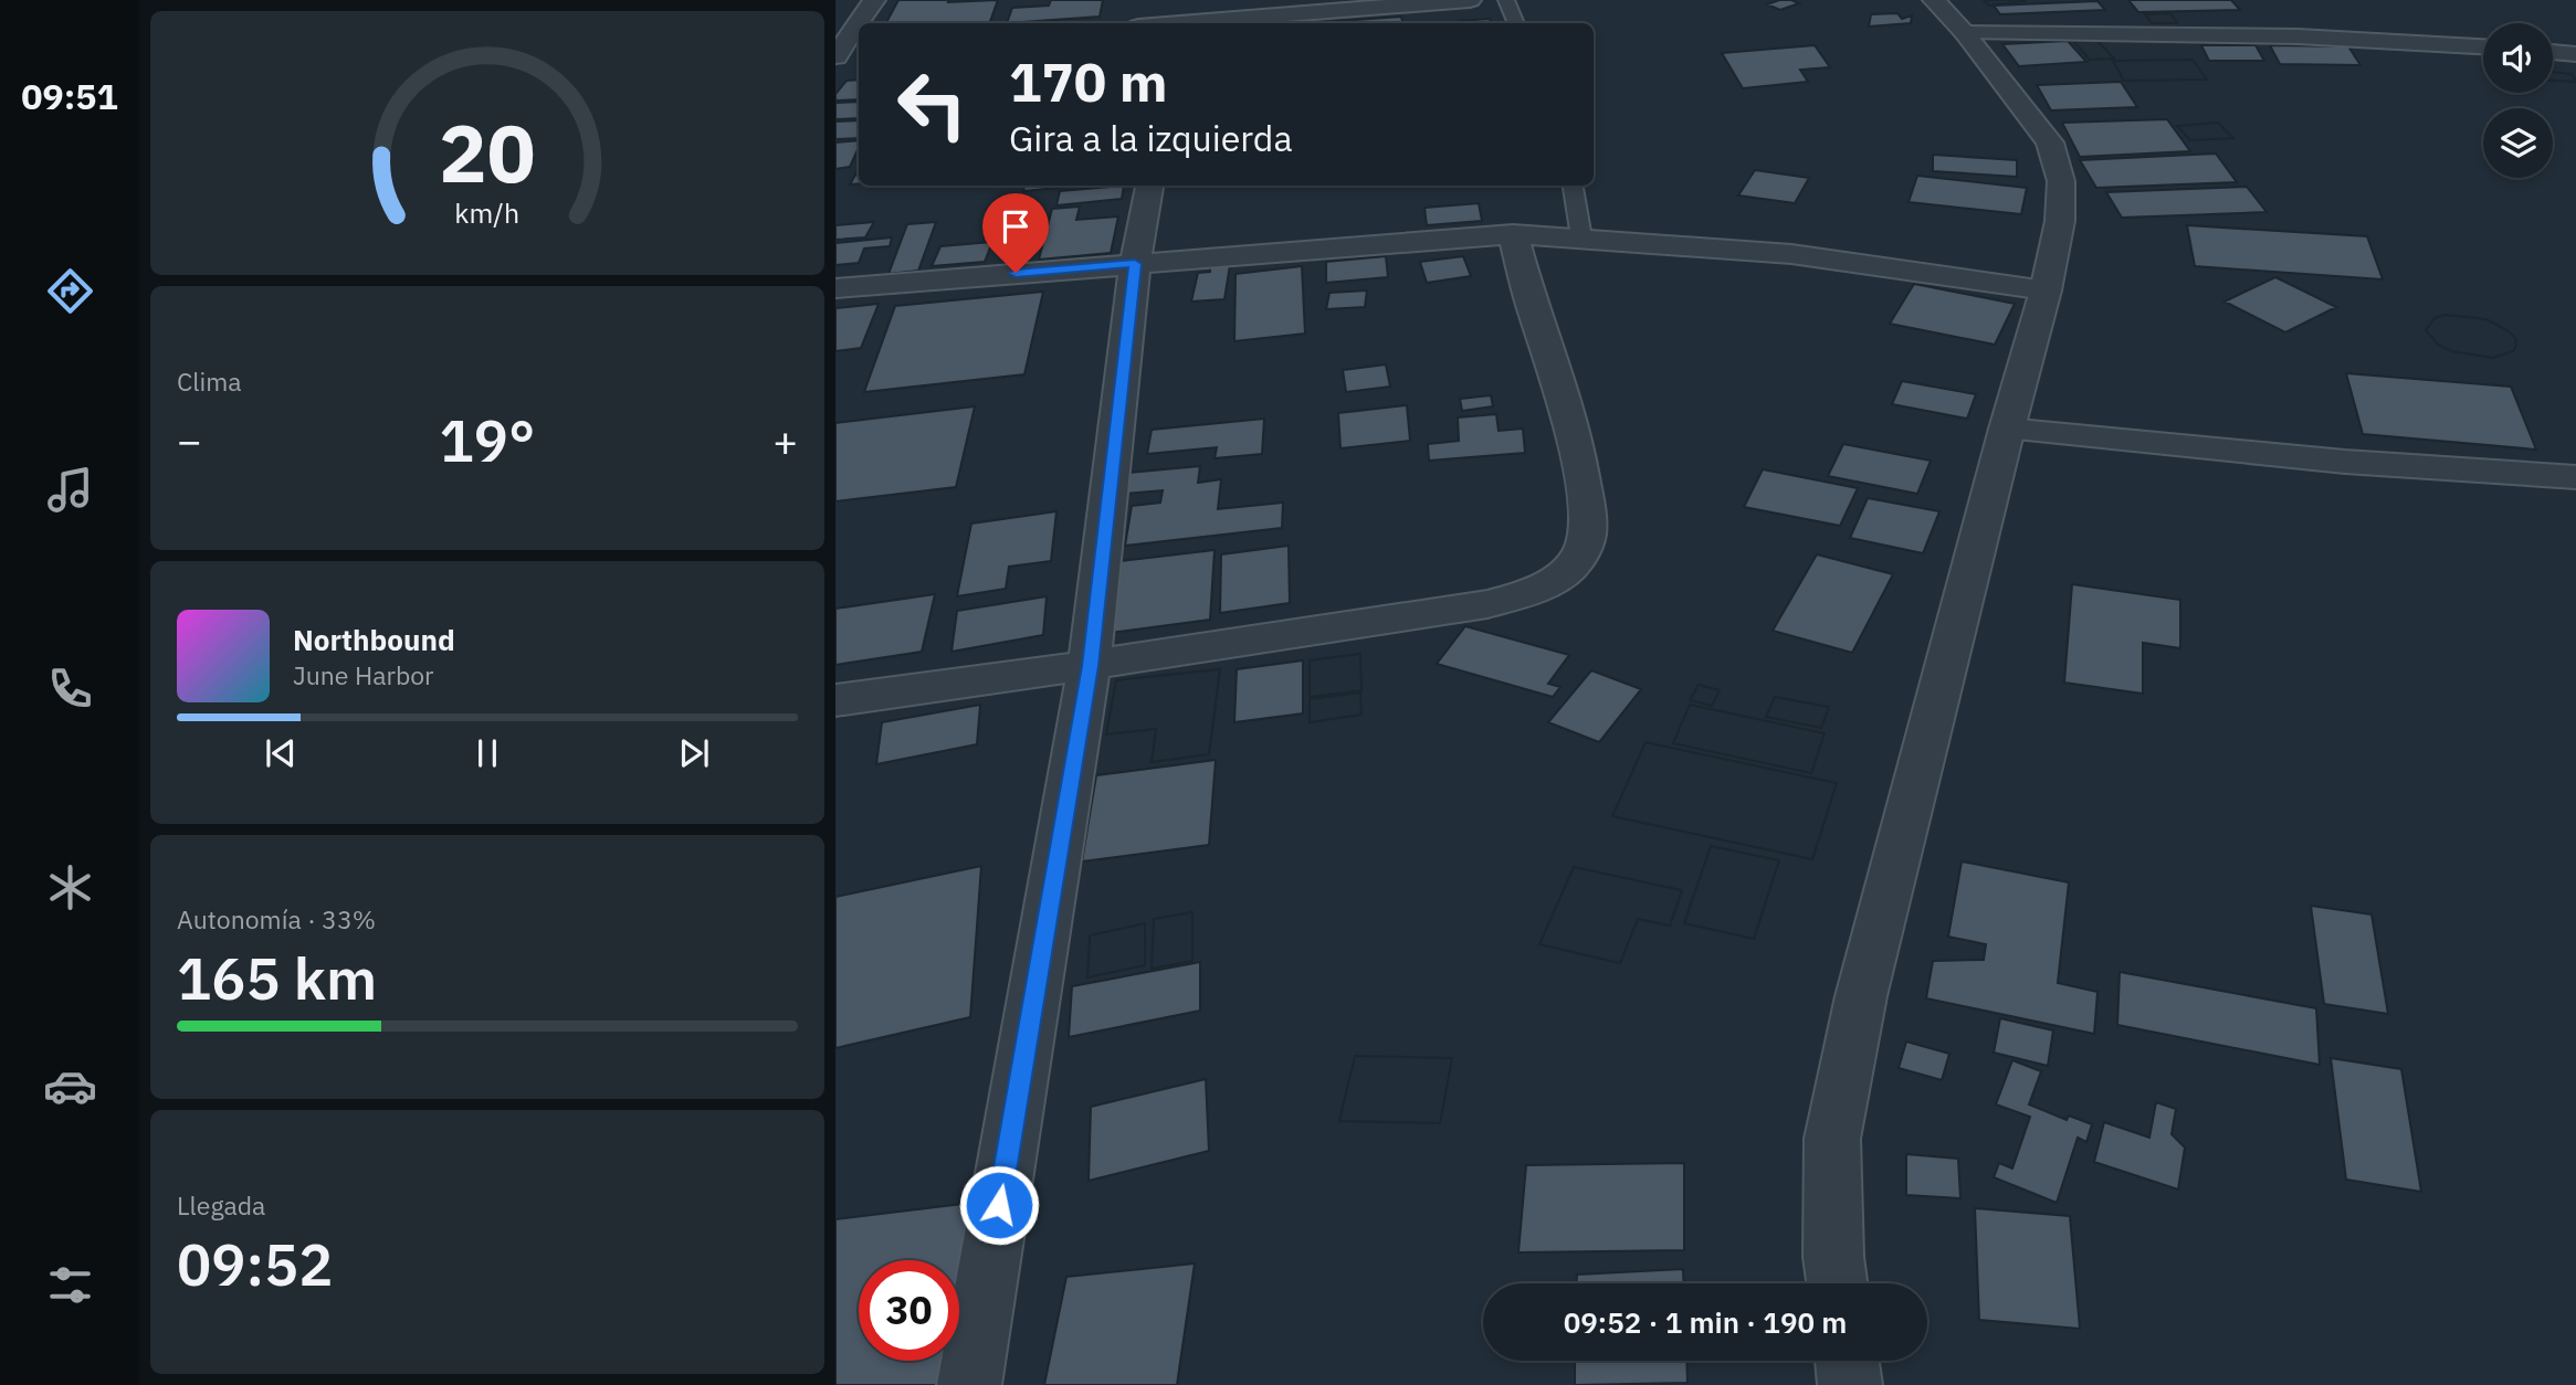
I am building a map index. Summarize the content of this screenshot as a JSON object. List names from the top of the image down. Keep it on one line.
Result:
{"page":{"tabs":"09:51","turn":["170 m","Gira a la izquierda"],"tile":["Clima",["Autonomía · 33%","165 km"],["Llegada","09:52"]],"heat":["−","19°","+"],"song":["Northbound","June Harbor"],"limit":"30","trip":"09:52 · 1 min · 190 m","gauge":["20","km/h"]}}
